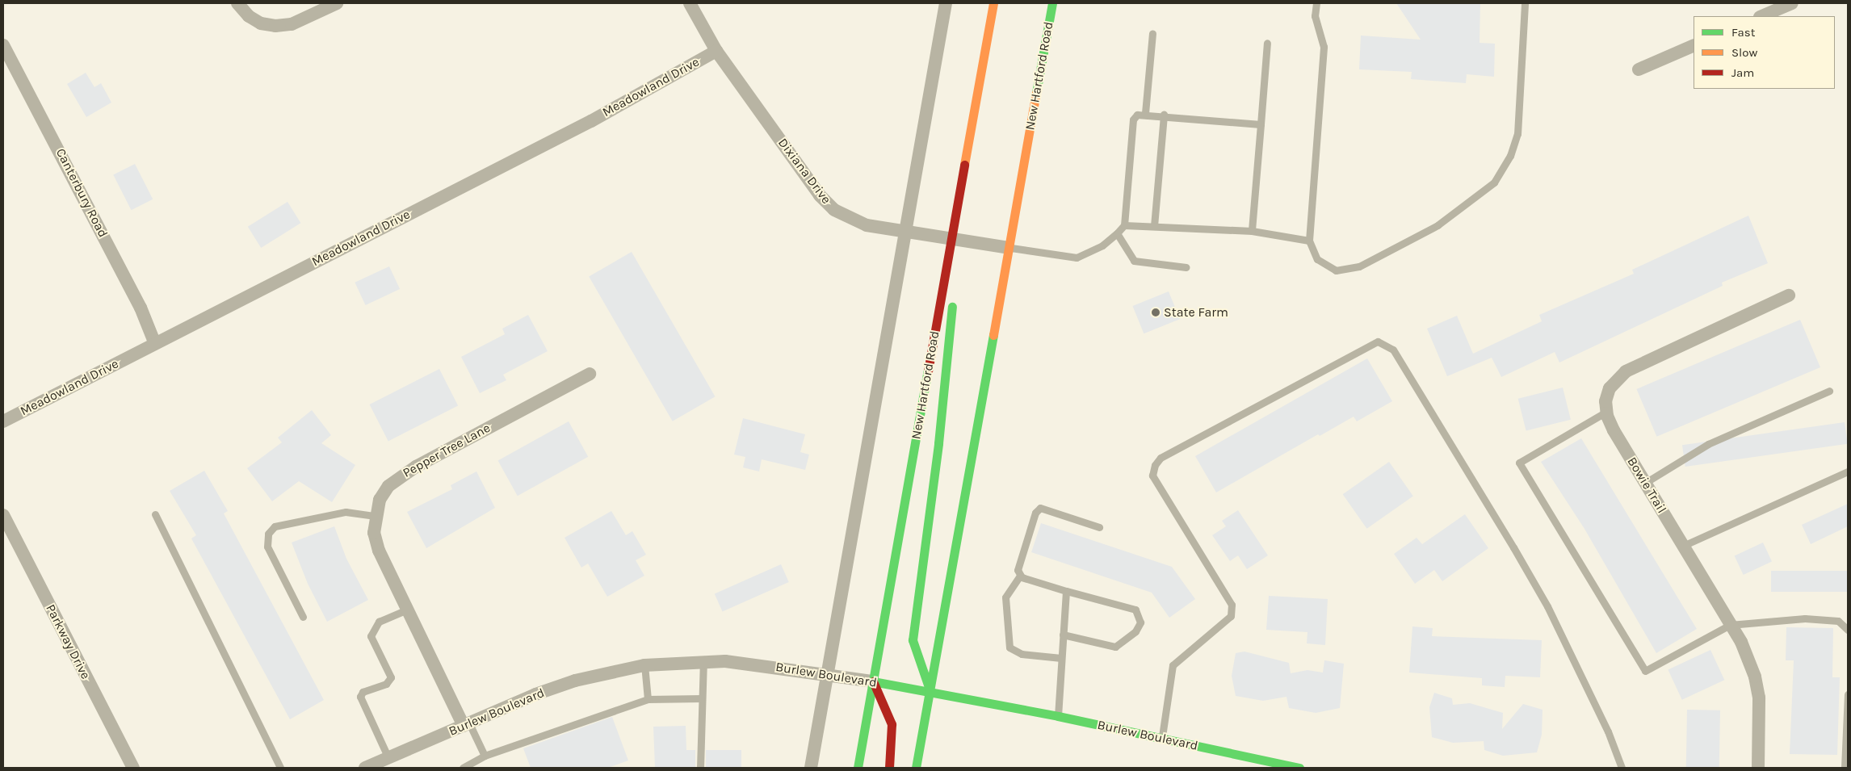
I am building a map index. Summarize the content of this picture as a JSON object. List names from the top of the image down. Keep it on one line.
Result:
{"streets":{"main road":["New Hartford Road","Burlew Boulevard"],"street":["Meadowland Drive","Dixiana Drive","Canterbury Road","Pepper Tree Lane","Bowie Trail","Parkway Drive"]},"crossings":[["New Hartford Road","Dixiana Drive"],["New Hartford Road","Burlew Boulevard"],["Meadowland Drive","Dixiana Drive"],["Meadowland Drive","Canterbury Road"],["Pepper Tree Lane","Burlew Boulevard"]],"places":["State Farm"],"legend":["Fast","Slow","Jam"]}
